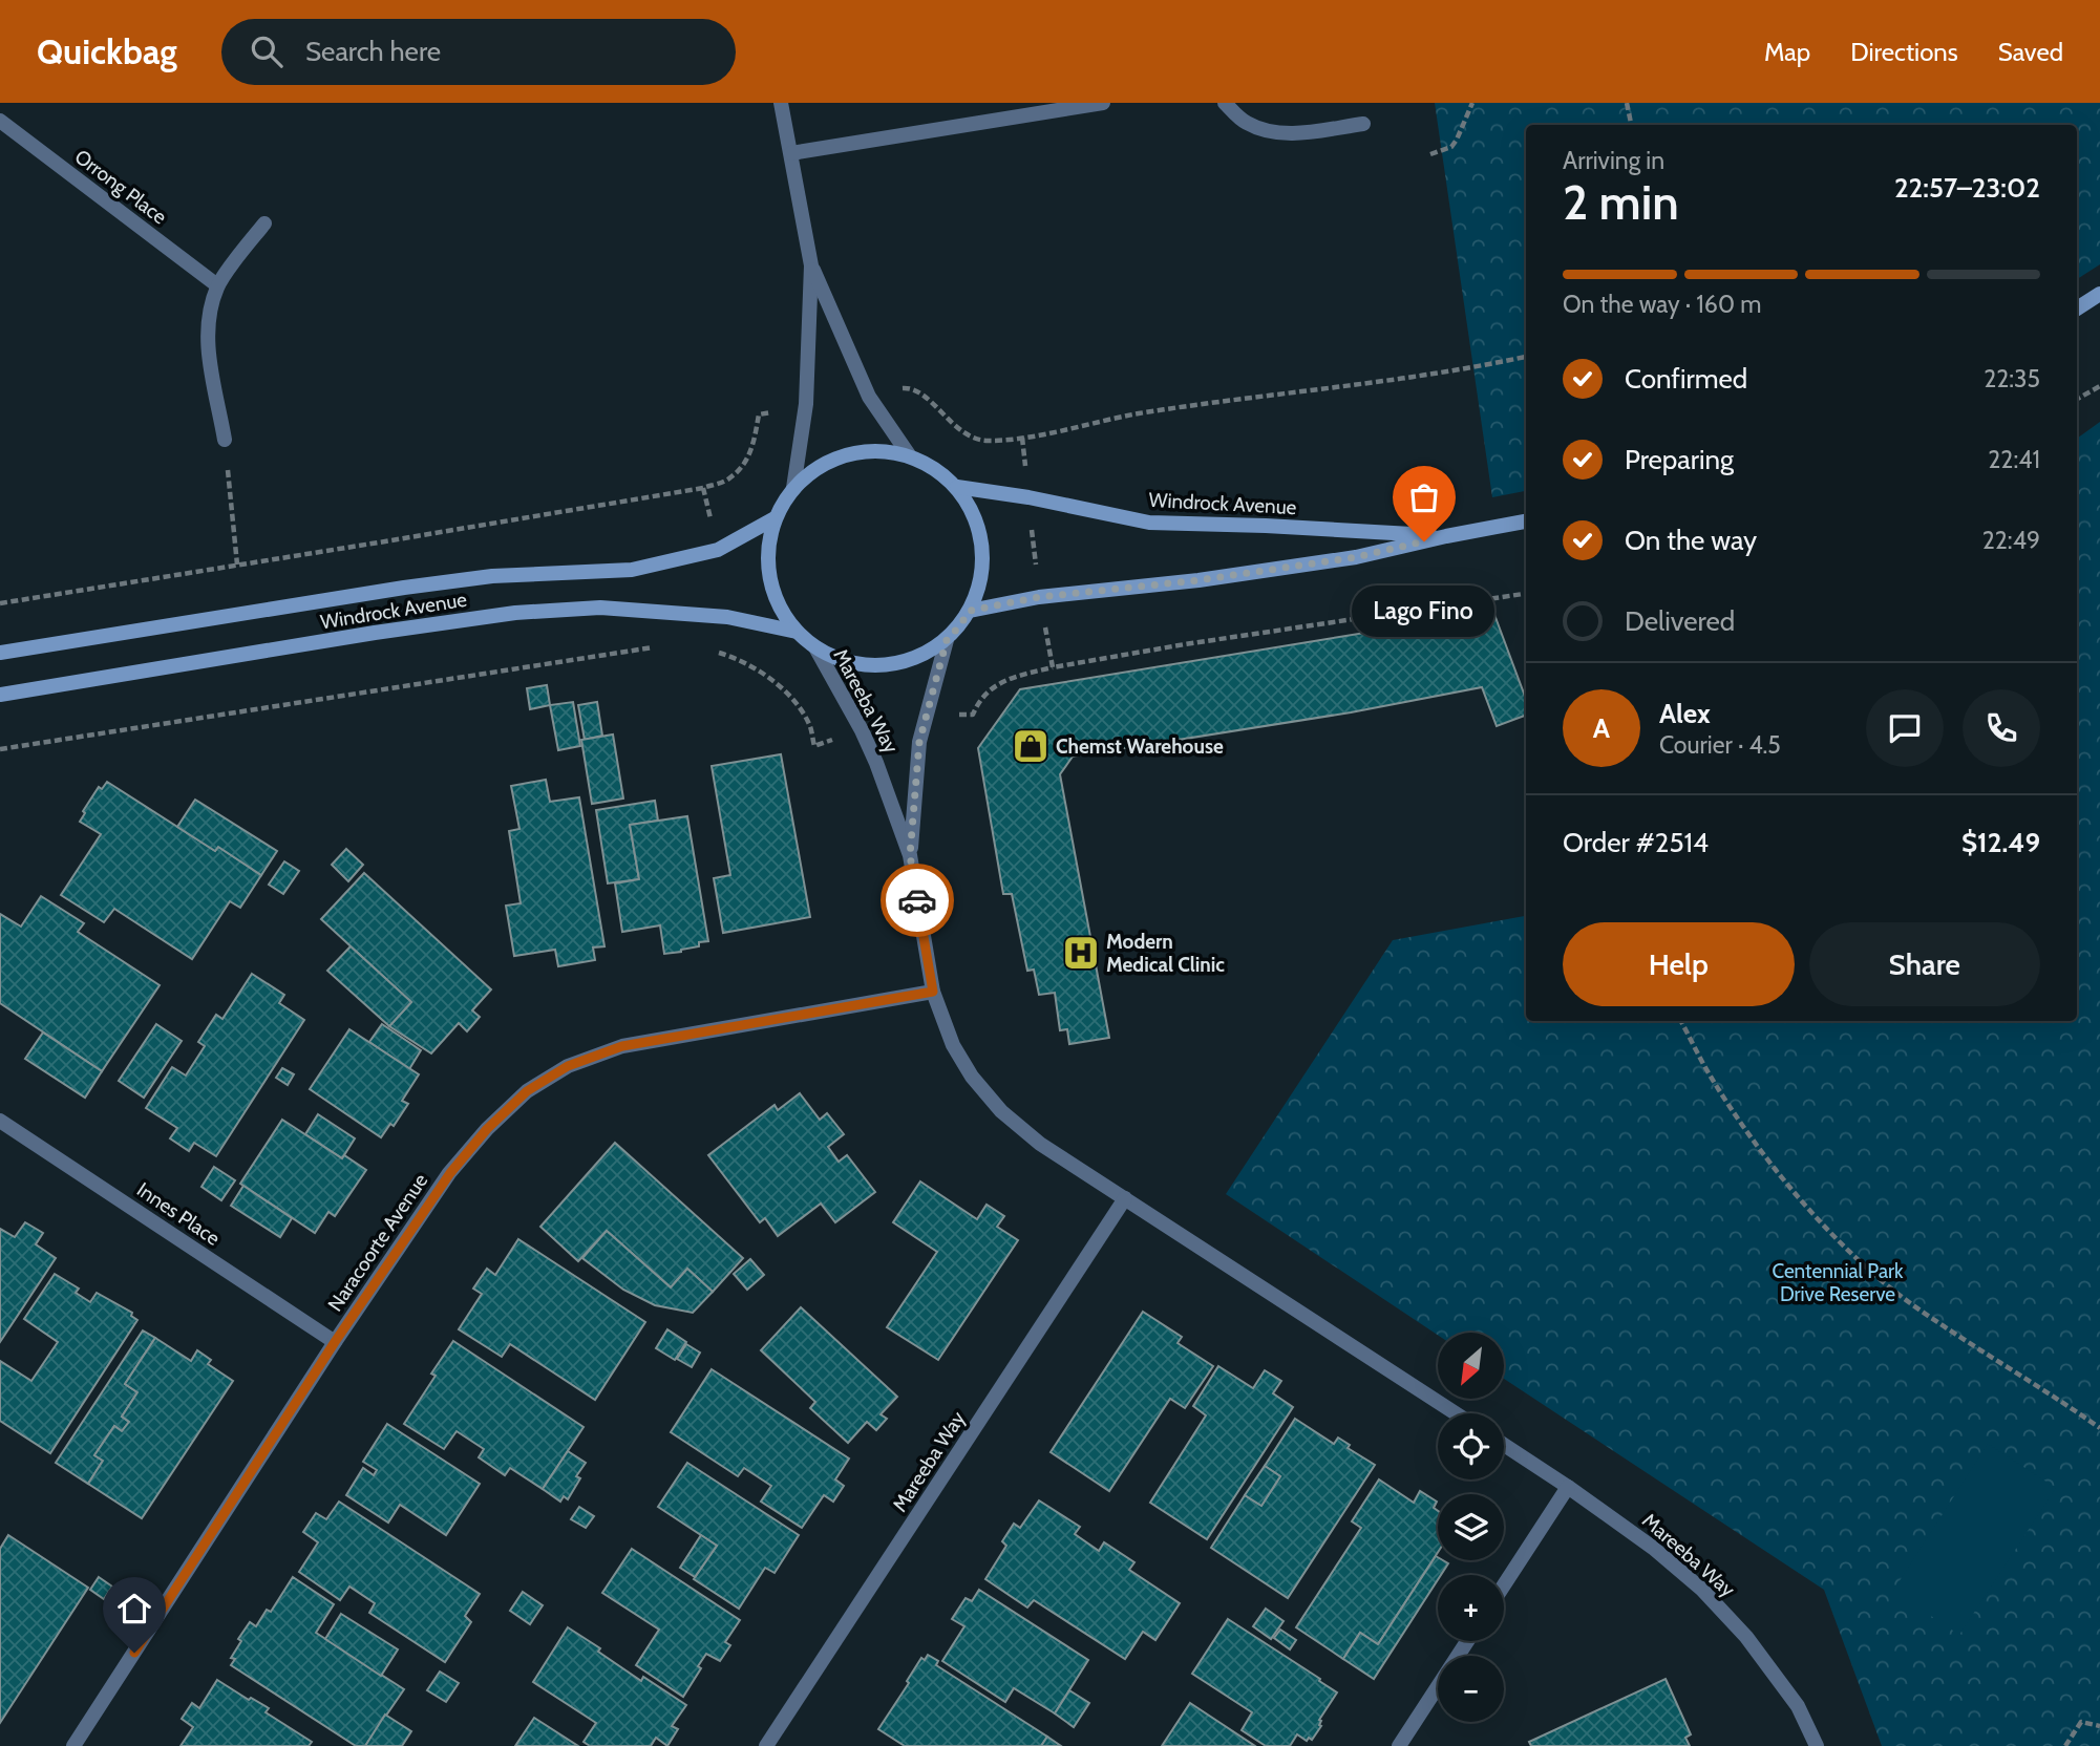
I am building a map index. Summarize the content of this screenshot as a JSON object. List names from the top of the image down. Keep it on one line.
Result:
{"streets":{"street":["Orrong Place","Windrock Avenue","Mareeba Way","Innes Place","Naracoorte Avenue"]},"crossings":[["Windrock Avenue","Mareeba Way"],["Mareeba Way","Naracoorte Avenue"],["Innes Place","Naracoorte Avenue"]],"parks":["Centennial Park Drive Reserve"],"places":{"other":["Lago Fino"],"shop":["Chemst Warehouse"],"hospital":["Modern Medical Clinic"]},"north":"bottom left","page":{"header":"Quickbag","search":"Search here","nav":["Map","Directions","Saved"],"heading":["2 min","Arriving in","22:57–23:02"],"panel":["Alex","Courier · 4.5","Order #2514","$12.49"],"bar":"On the way · 160 m","list":[["Confirmed","22:35"],["Preparing","22:41"],["On the way","22:49"],"Delivered"],"bubble":"Lago Fino","round":"A","buttons":["Help","Share"],"map_buttons":["+","−"]}}
